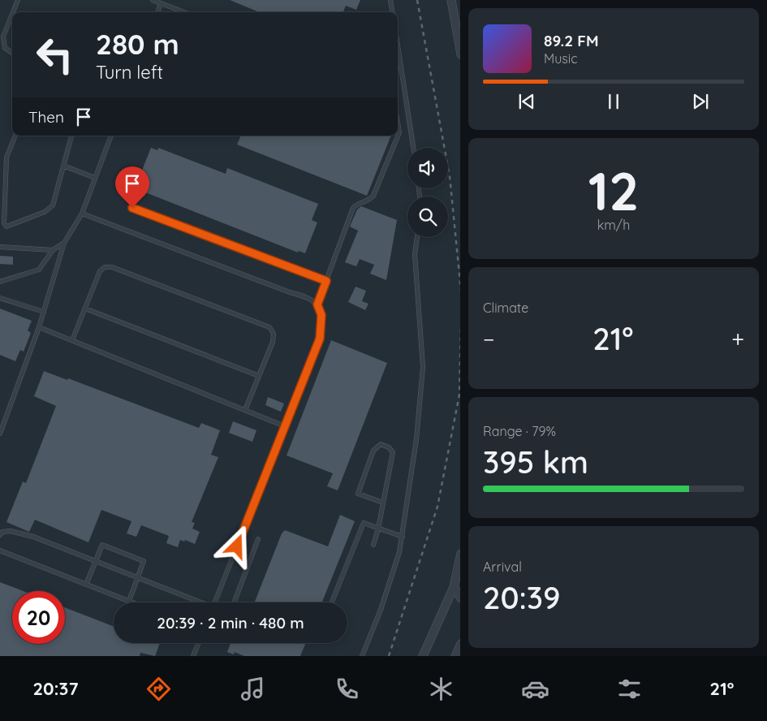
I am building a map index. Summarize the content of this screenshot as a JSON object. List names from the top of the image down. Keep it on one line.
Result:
{"page":{"turn":["280 m","Turn left"],"song":["89.2 FM","Music"],"then":"Then","tile":[["12","km/h"],"Climate",["Range · 79%","395 km"],["Arrival","20:39"]],"heat":["−","21°","+"],"limit":"20","trip":"20:39 · 2 min · 480 m","tabs":["20:37","21°"]}}
